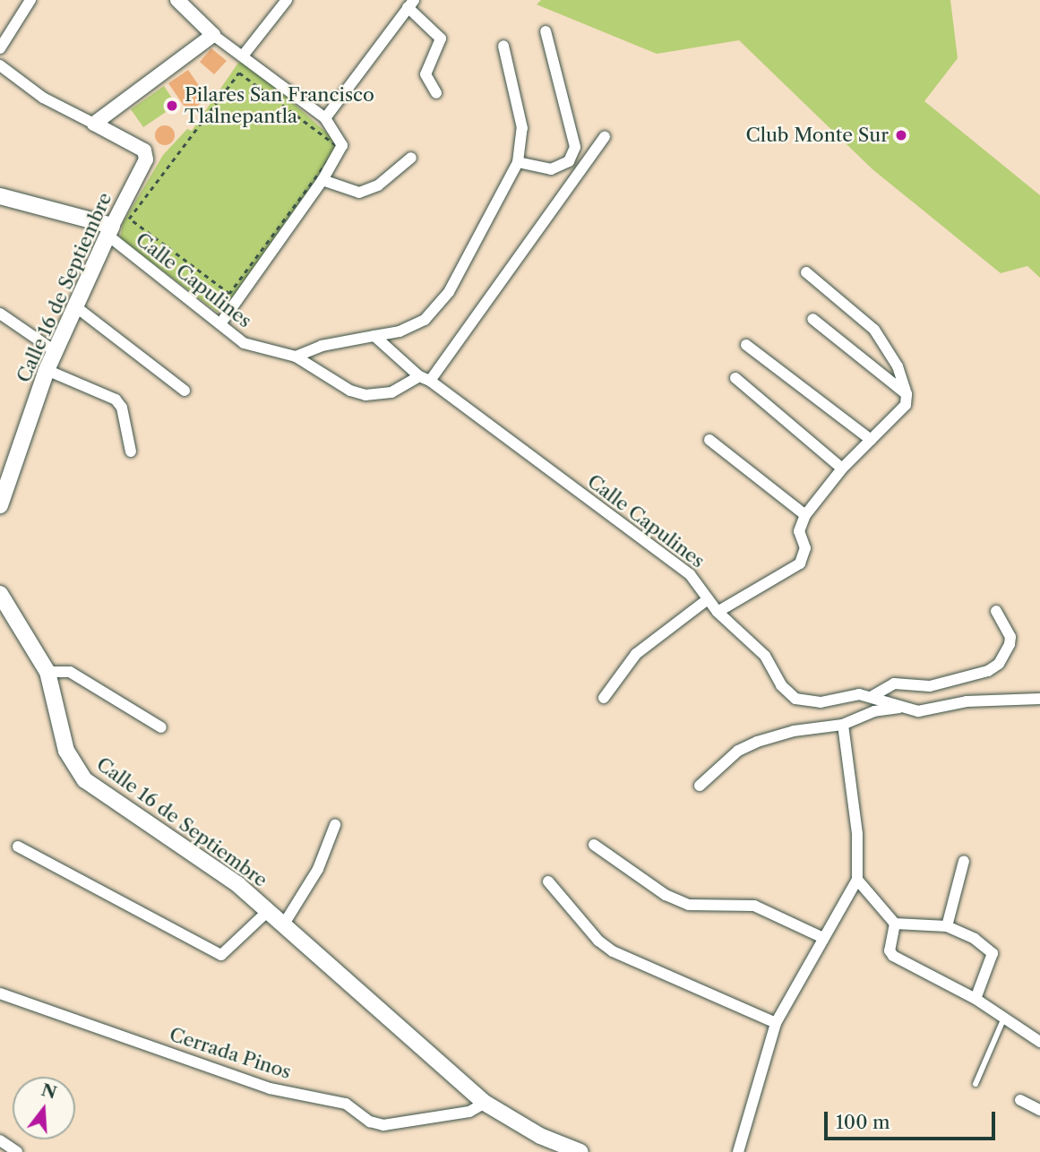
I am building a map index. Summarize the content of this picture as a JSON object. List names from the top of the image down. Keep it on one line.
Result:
{"streets":{"main road":["Calle 16 de Septiembre"],"street":["Calle Capulines","Cerrada Pinos"]},"crossings":[["Calle Capulines","Calle 16 de Septiembre"],["Calle 16 de Septiembre","Cerrada Pinos"]],"places":["Pilares San Francisco Tlalnepantla","Club Monte Sur"],"scale_bar":"100 m","north":"top"}
